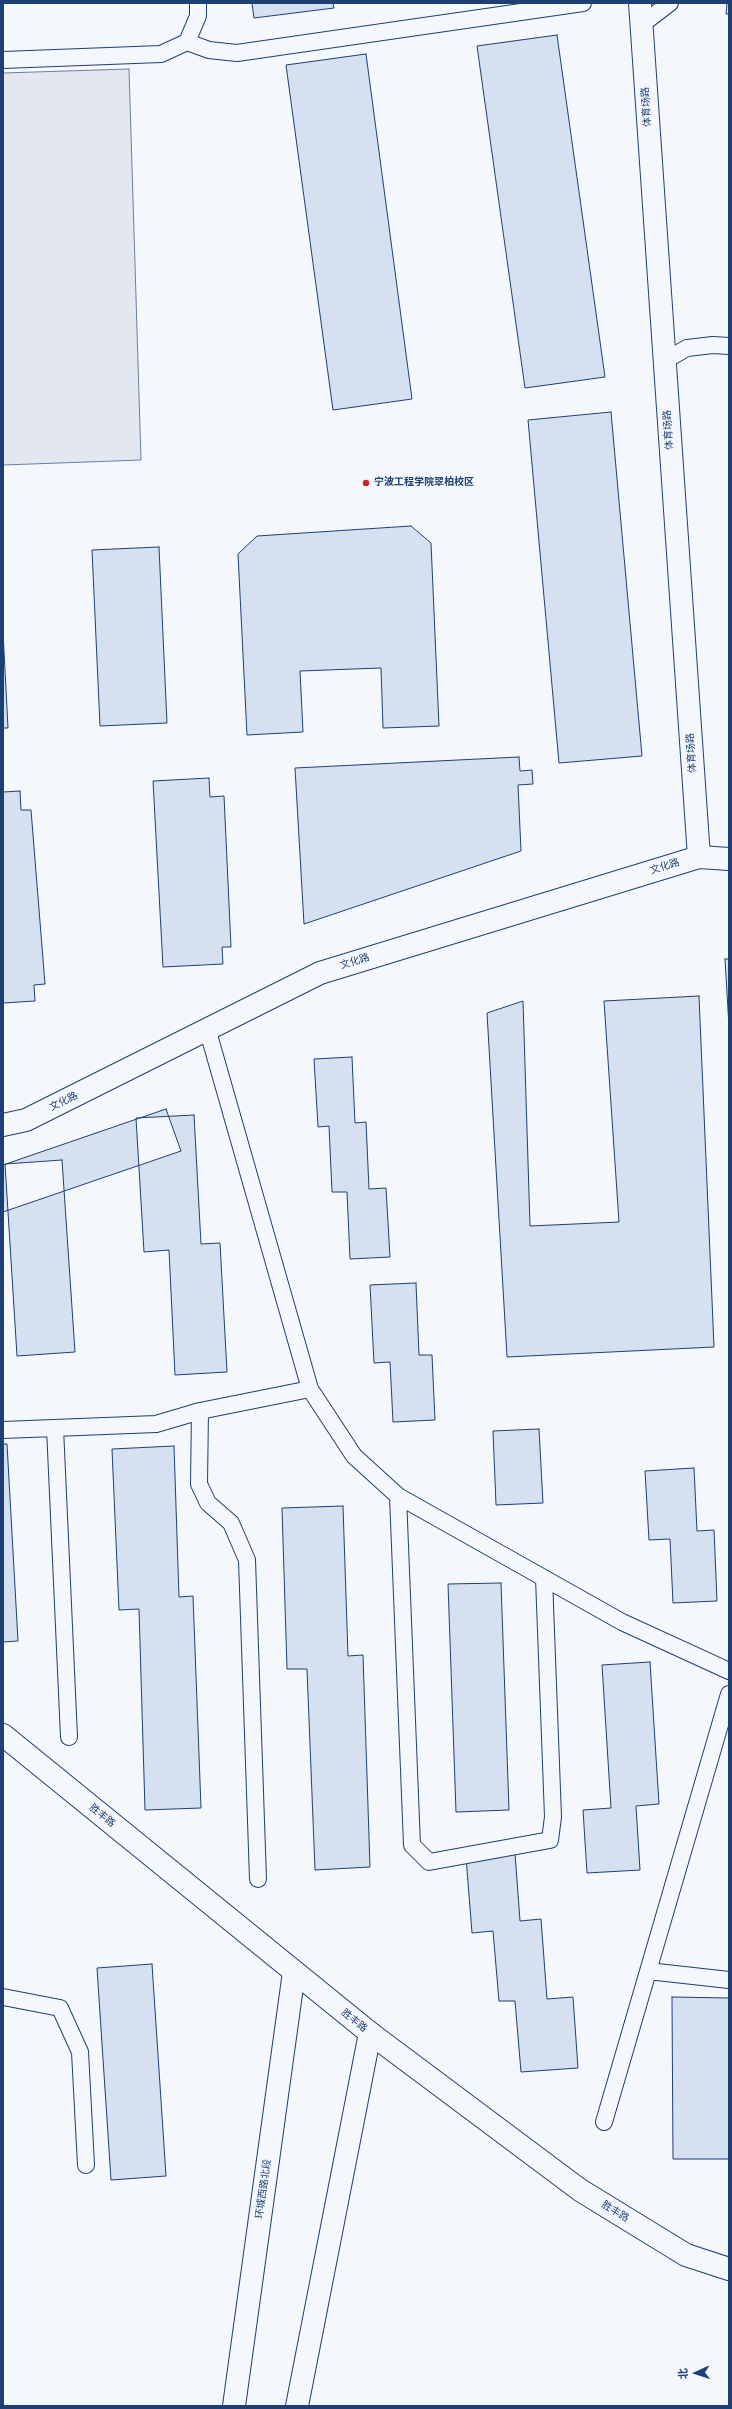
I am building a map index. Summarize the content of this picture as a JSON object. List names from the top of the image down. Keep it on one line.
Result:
{"streets":{"street":["体育场路","文化路","胜丰路","环城西路北段"]},"crossings":[["体育场路","文化路"],["胜丰路","环城西路北段"]],"places":["宁波工程学院翠柏校区"],"north":"left"}
